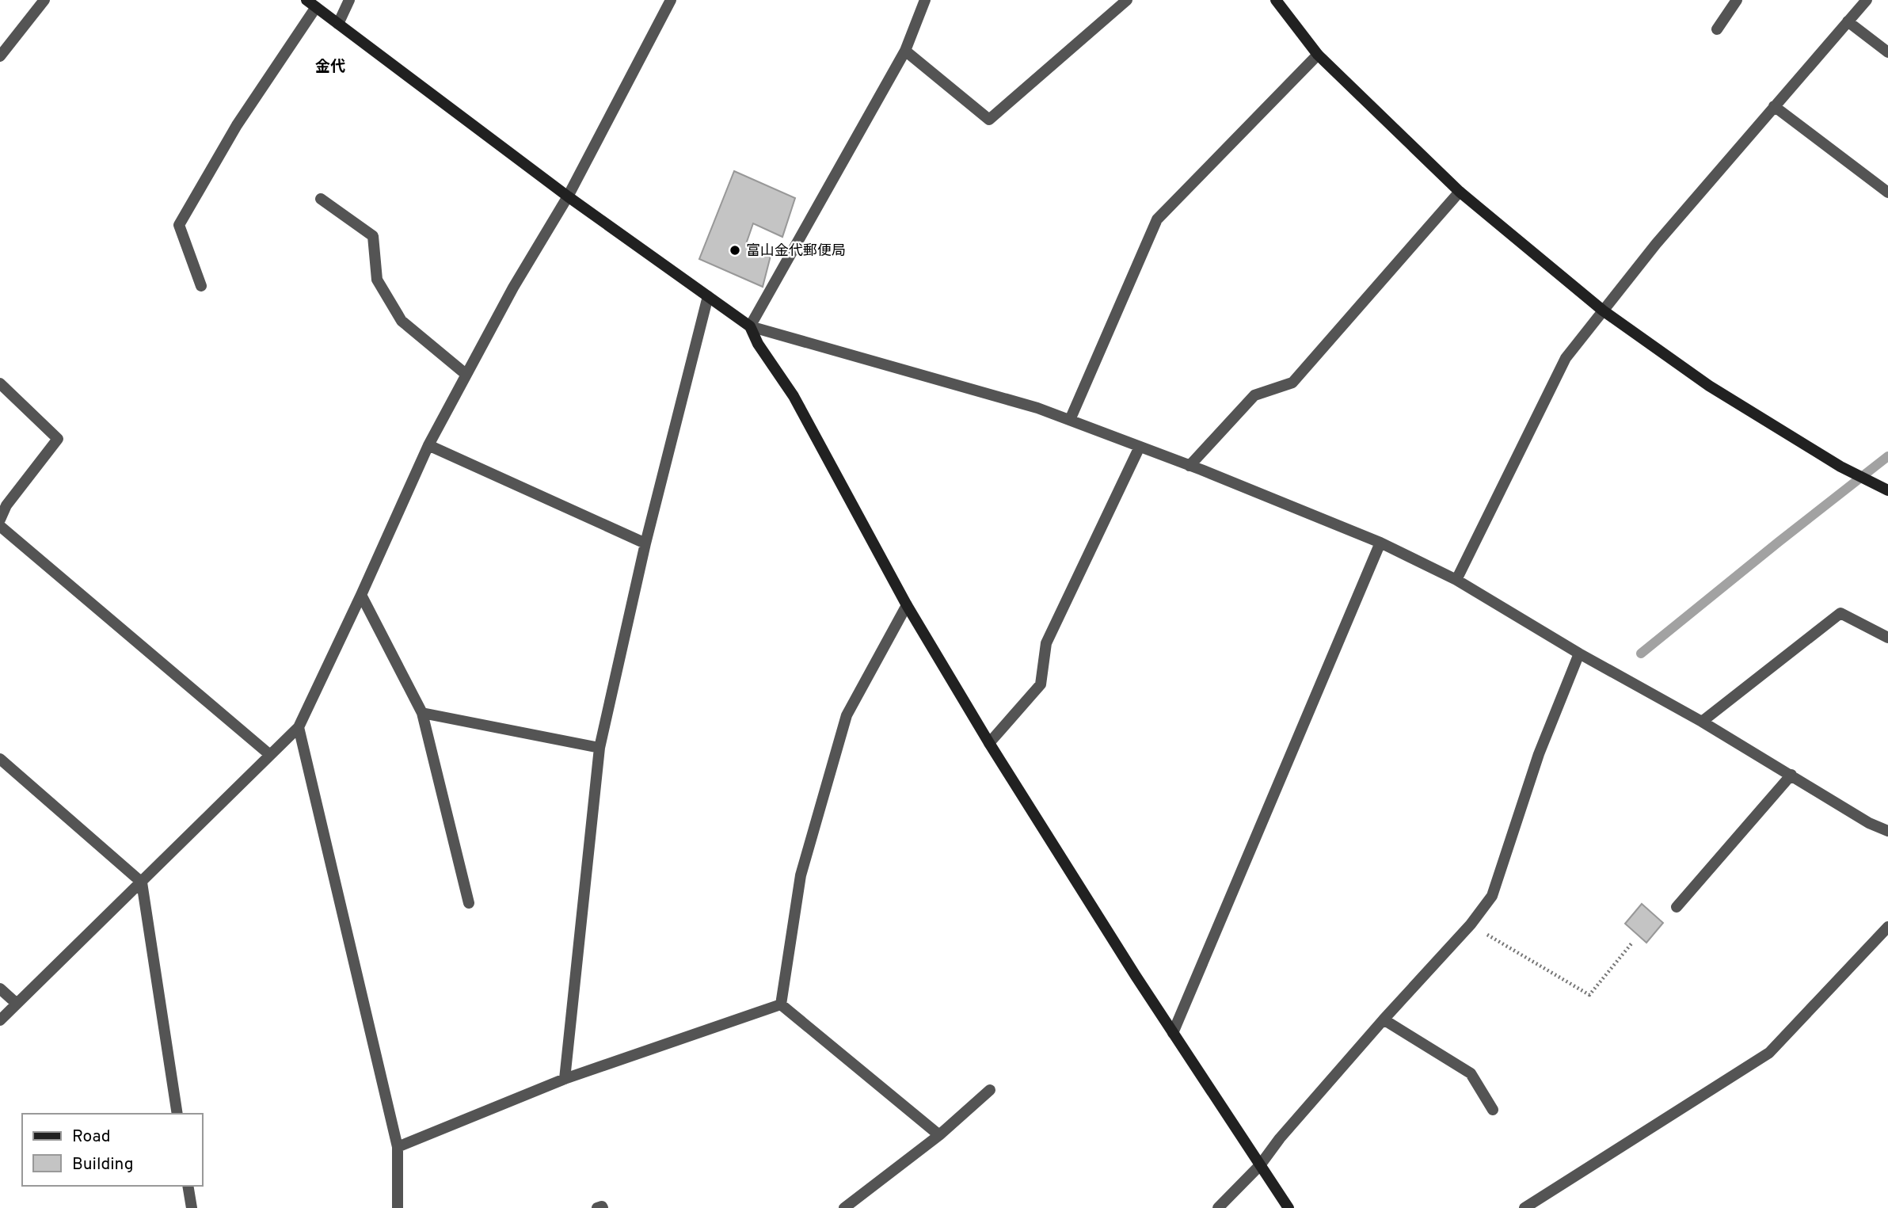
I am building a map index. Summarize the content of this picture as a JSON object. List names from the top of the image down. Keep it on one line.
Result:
{"districts":["金代"],"places":["富山金代郵便局"],"legend":["Road","Building"]}
